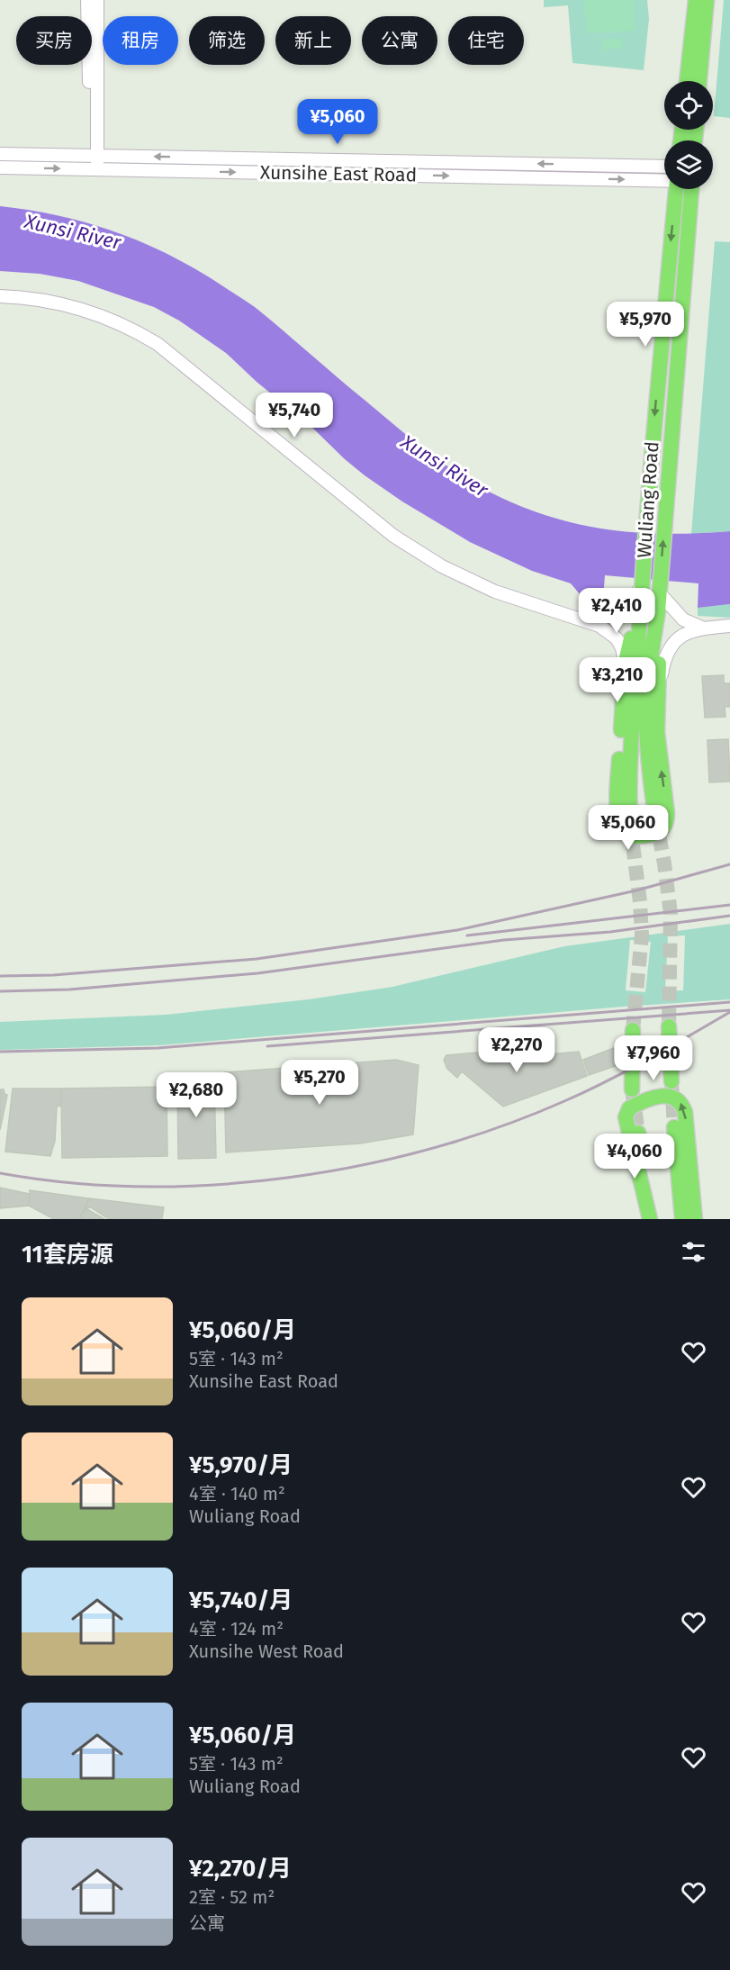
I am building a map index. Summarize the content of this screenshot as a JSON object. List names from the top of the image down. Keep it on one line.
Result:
{"streets":{"main road":["Wuliang Road"],"street":["Xunsihe East Road"]},"water":["Xunsi River"],"page":{"chip":["买房","租房","筛选","新上","公寓","住宅"],"price":["¥5,060","¥5,970","¥5,740","¥2,410","¥3,210","¥5,060","¥2,270","¥7,960","¥5,270","¥2,680","¥4,060"],"heading":"11套房源","list":[{"name":"¥5,060/月","note":"5室 · 143 m² · Xunsihe East Road"},{"name":"¥5,970/月","note":"4室 · 140 m² · Wuliang Road"},{"name":"¥5,740/月","note":"4室 · 124 m² · Xunsihe West Road"},{"name":"¥5,060/月","note":"5室 · 143 m² · Wuliang Road"},{"name":"¥2,270/月","note":"2室 · 52 m² · 公寓"}]}}
